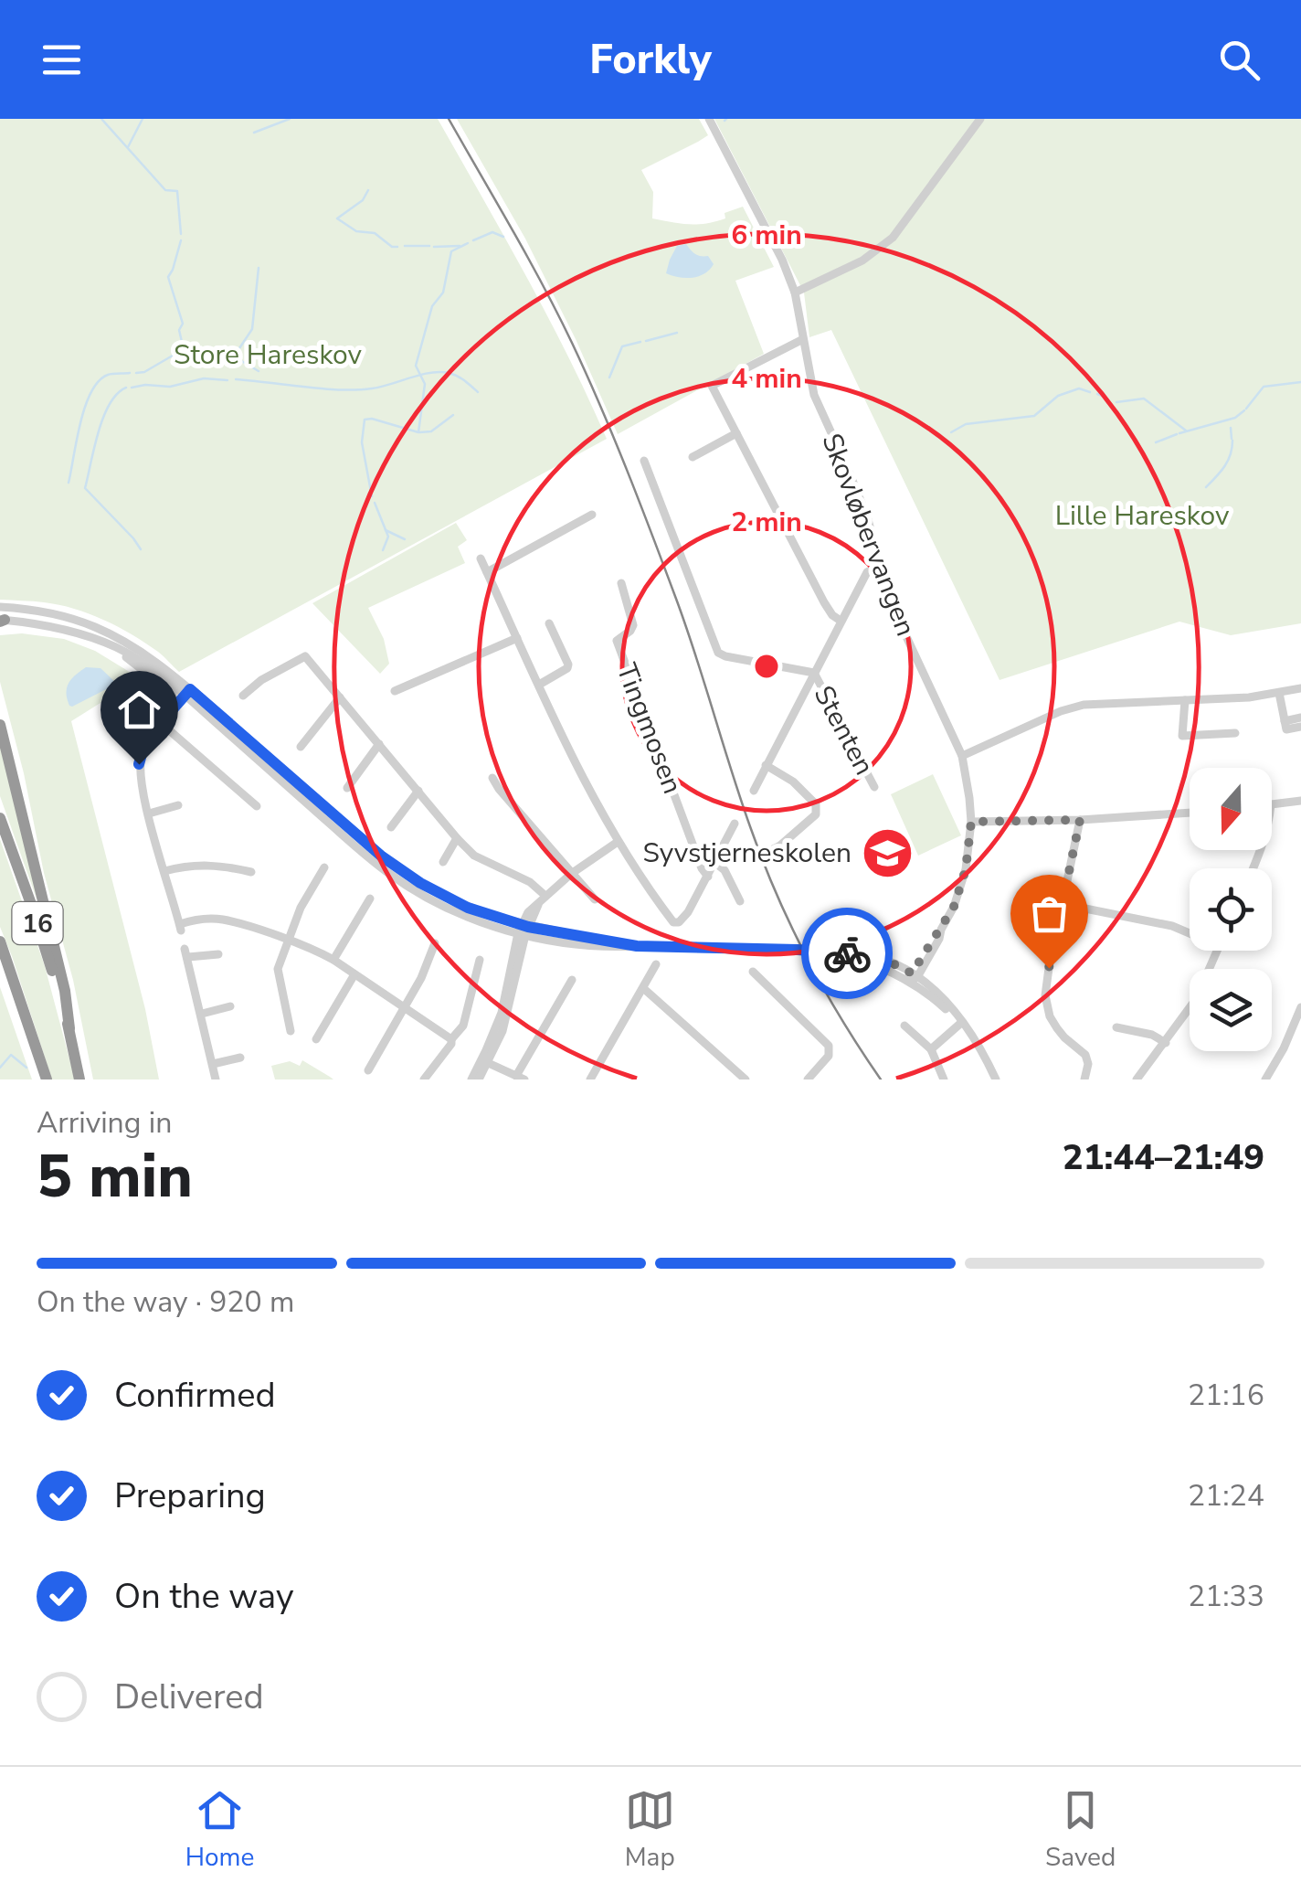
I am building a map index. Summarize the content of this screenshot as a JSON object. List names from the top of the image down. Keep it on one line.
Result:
{"streets":{"highway":["16"],"street":["Skovløbervangen","Tingmosen","Stenten"]},"parks":["Store Hareskov","Lille Hareskov"],"places":{"school or university":["Syvstjerneskolen"]},"north":"bottom","page":{"header":"Forkly","heading":["5 min","Arriving in","21:44–21:49"],"bar":"On the way · 920 m","list":[["Confirmed","21:16"],["Preparing","21:24"],["On the way","21:33"],"Delivered"],"tabs":["Home","Map","Saved"]},"rings":["6 min","4 min","2 min"]}
